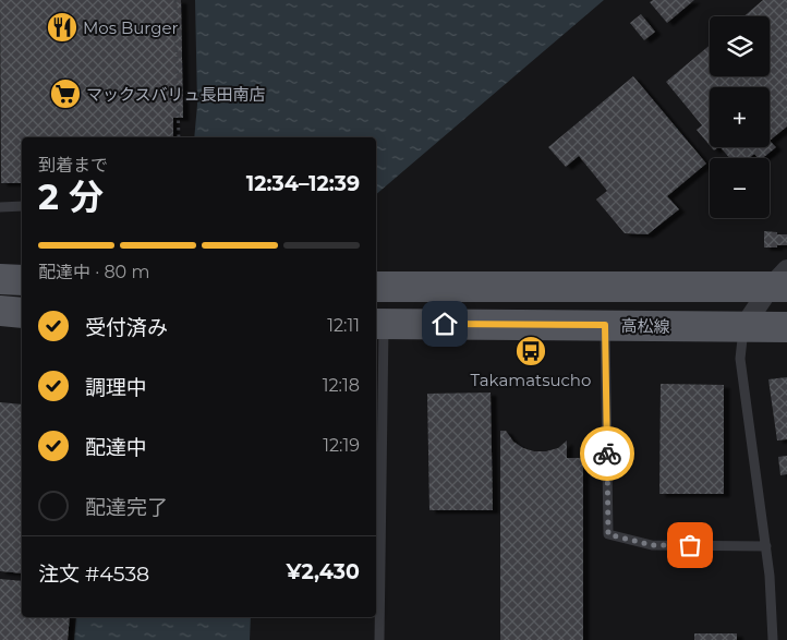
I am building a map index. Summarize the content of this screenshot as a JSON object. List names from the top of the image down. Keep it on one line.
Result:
{"streets":{"main road":["高松線"]},"places":{"restaurant":["Mos Burger"],"supermarket":["マックスバリュ長田南店"],"bus stop":["Takamatsucho"]},"page":{"map_buttons":["+","−"],"heading":["2 分","到着まで","12:34–12:39"],"panel":["注文 #4538","¥2,430"],"bar":"配達中 · 80 m","list":[["受付済み","12:11"],["調理中","12:18"],["配達中","12:19"],"配達完了"]}}
